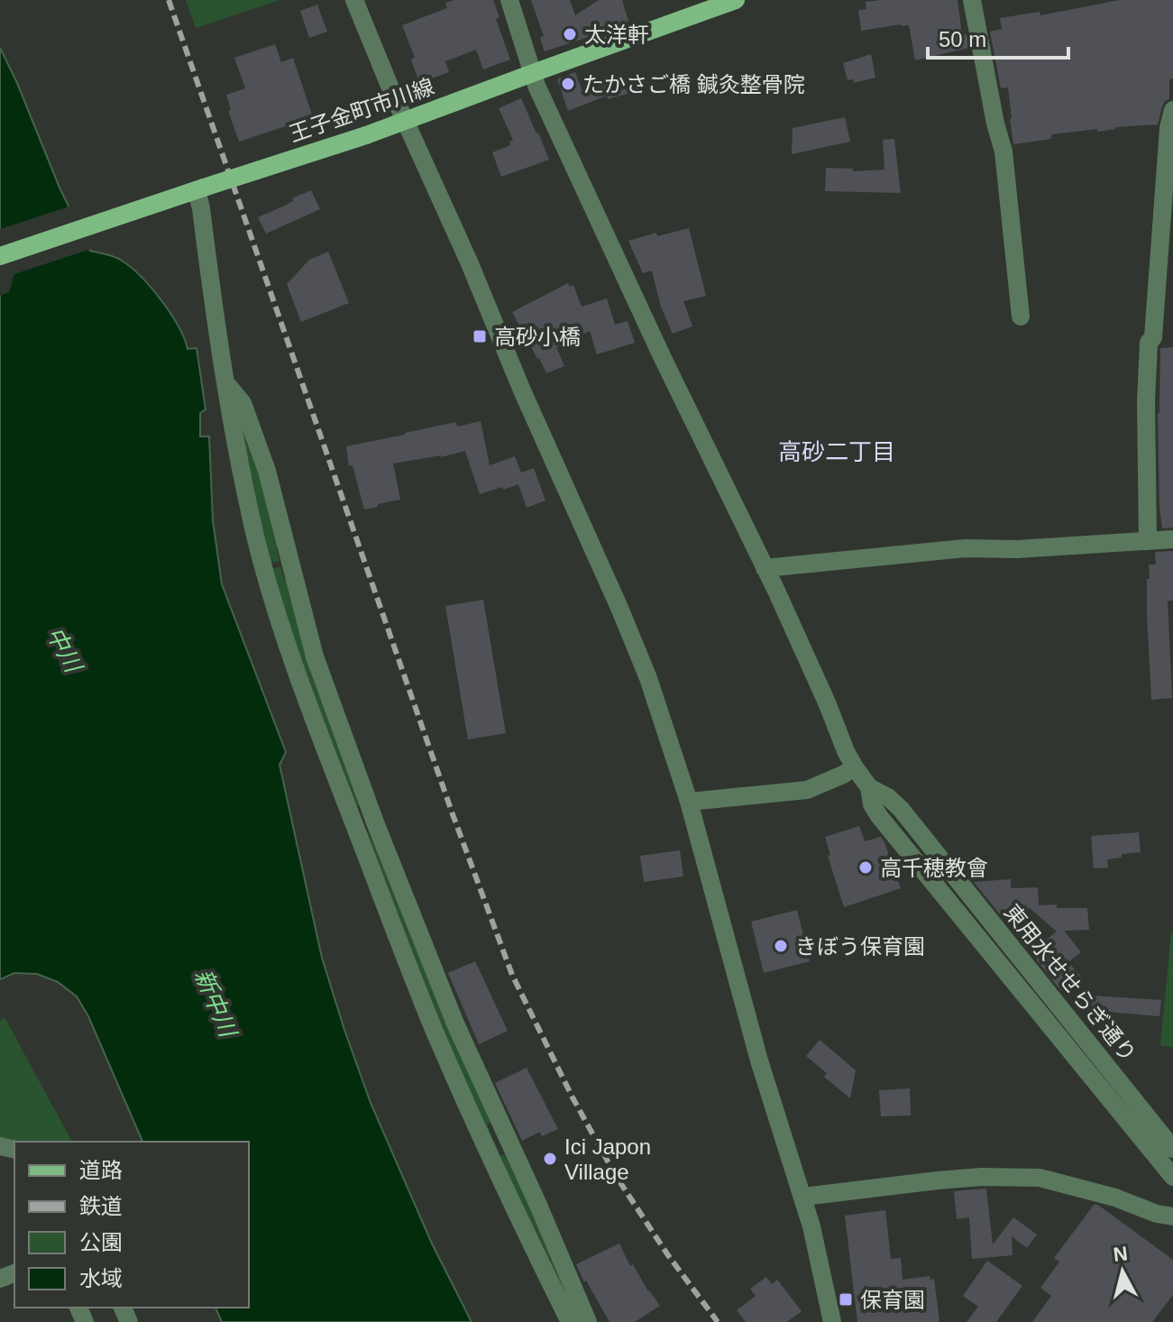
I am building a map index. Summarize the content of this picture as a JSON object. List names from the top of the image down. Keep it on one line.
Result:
{"streets":{"main road":["王子金町市川線"],"street":["東用水せせらぎ通り"]},"districts":["高砂二丁目"],"water":["中川","新中川"],"places":{"other":["太洋軒","たかさご橋 鍼灸整骨院","高千穂教會","きぼう保育園","Ici Japon Village"],"transit":["高砂小橋","保育園"]},"legend":["道路","鉄道","公園","水域"],"scale_bar":"50 m","north":"top"}
